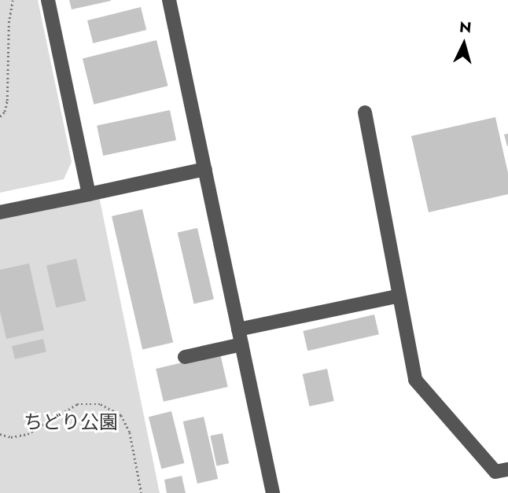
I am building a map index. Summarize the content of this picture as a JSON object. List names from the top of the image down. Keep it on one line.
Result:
{"parks":["ちどり公園"],"north":"top"}
